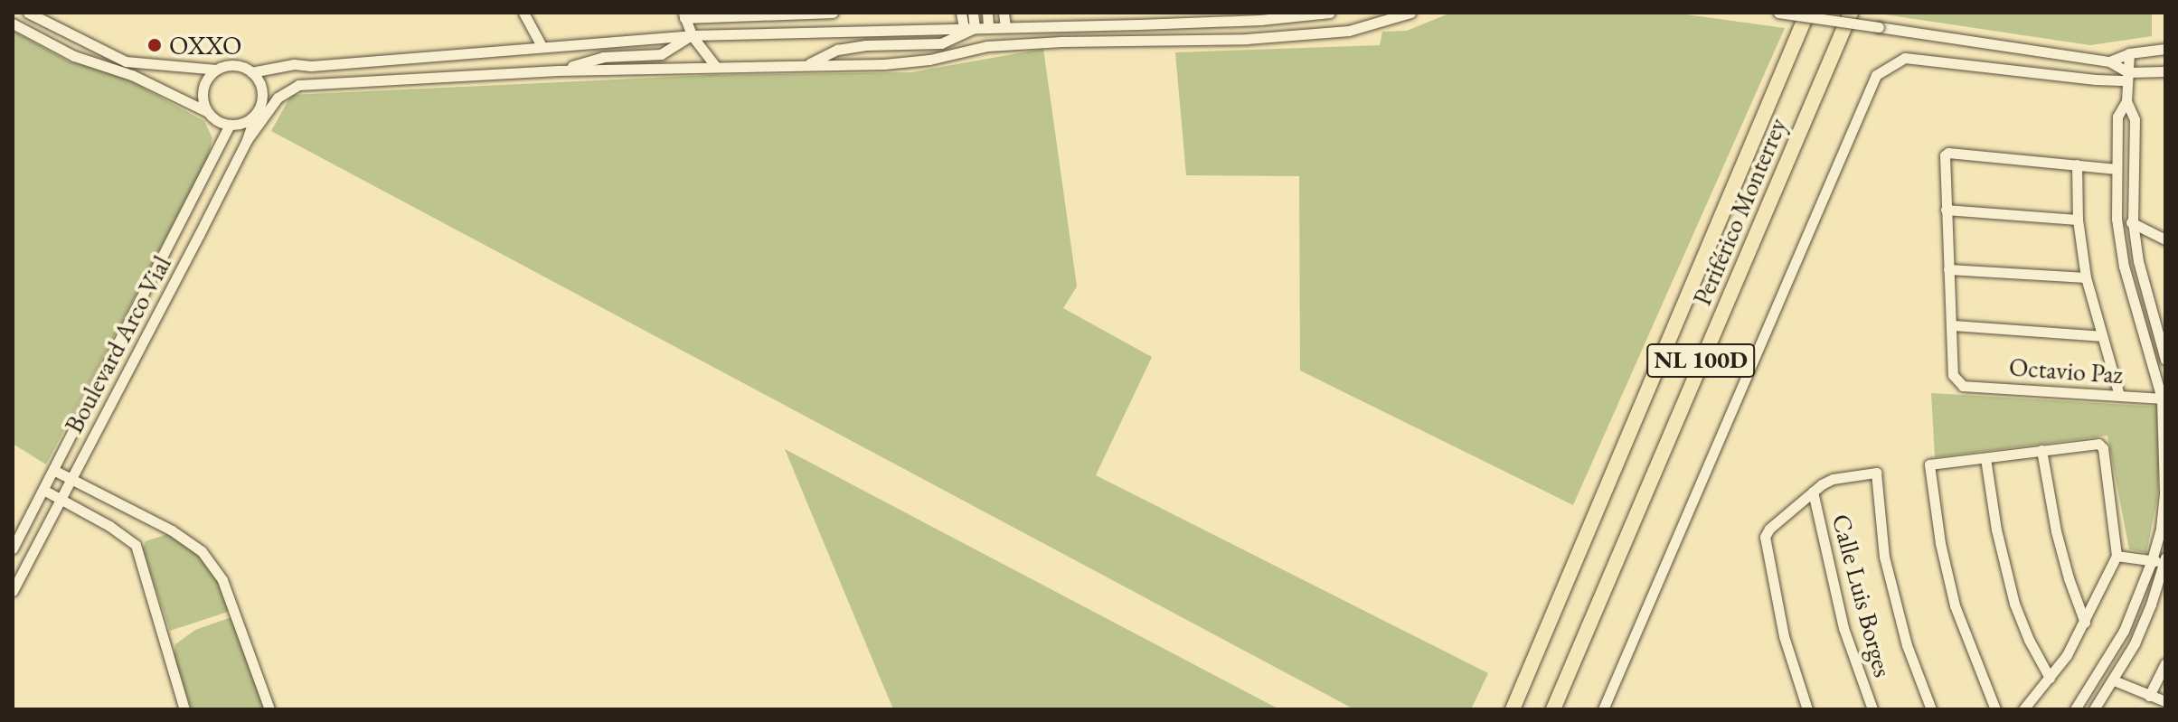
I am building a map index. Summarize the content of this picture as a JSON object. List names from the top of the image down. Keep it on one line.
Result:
{"streets":{"highway":["Periférico Monterrey","NL 100D"],"street":["Boulevard Arco Vial","Octavio Paz","Calle Luis Borges"]},"places":["OXXO"]}
